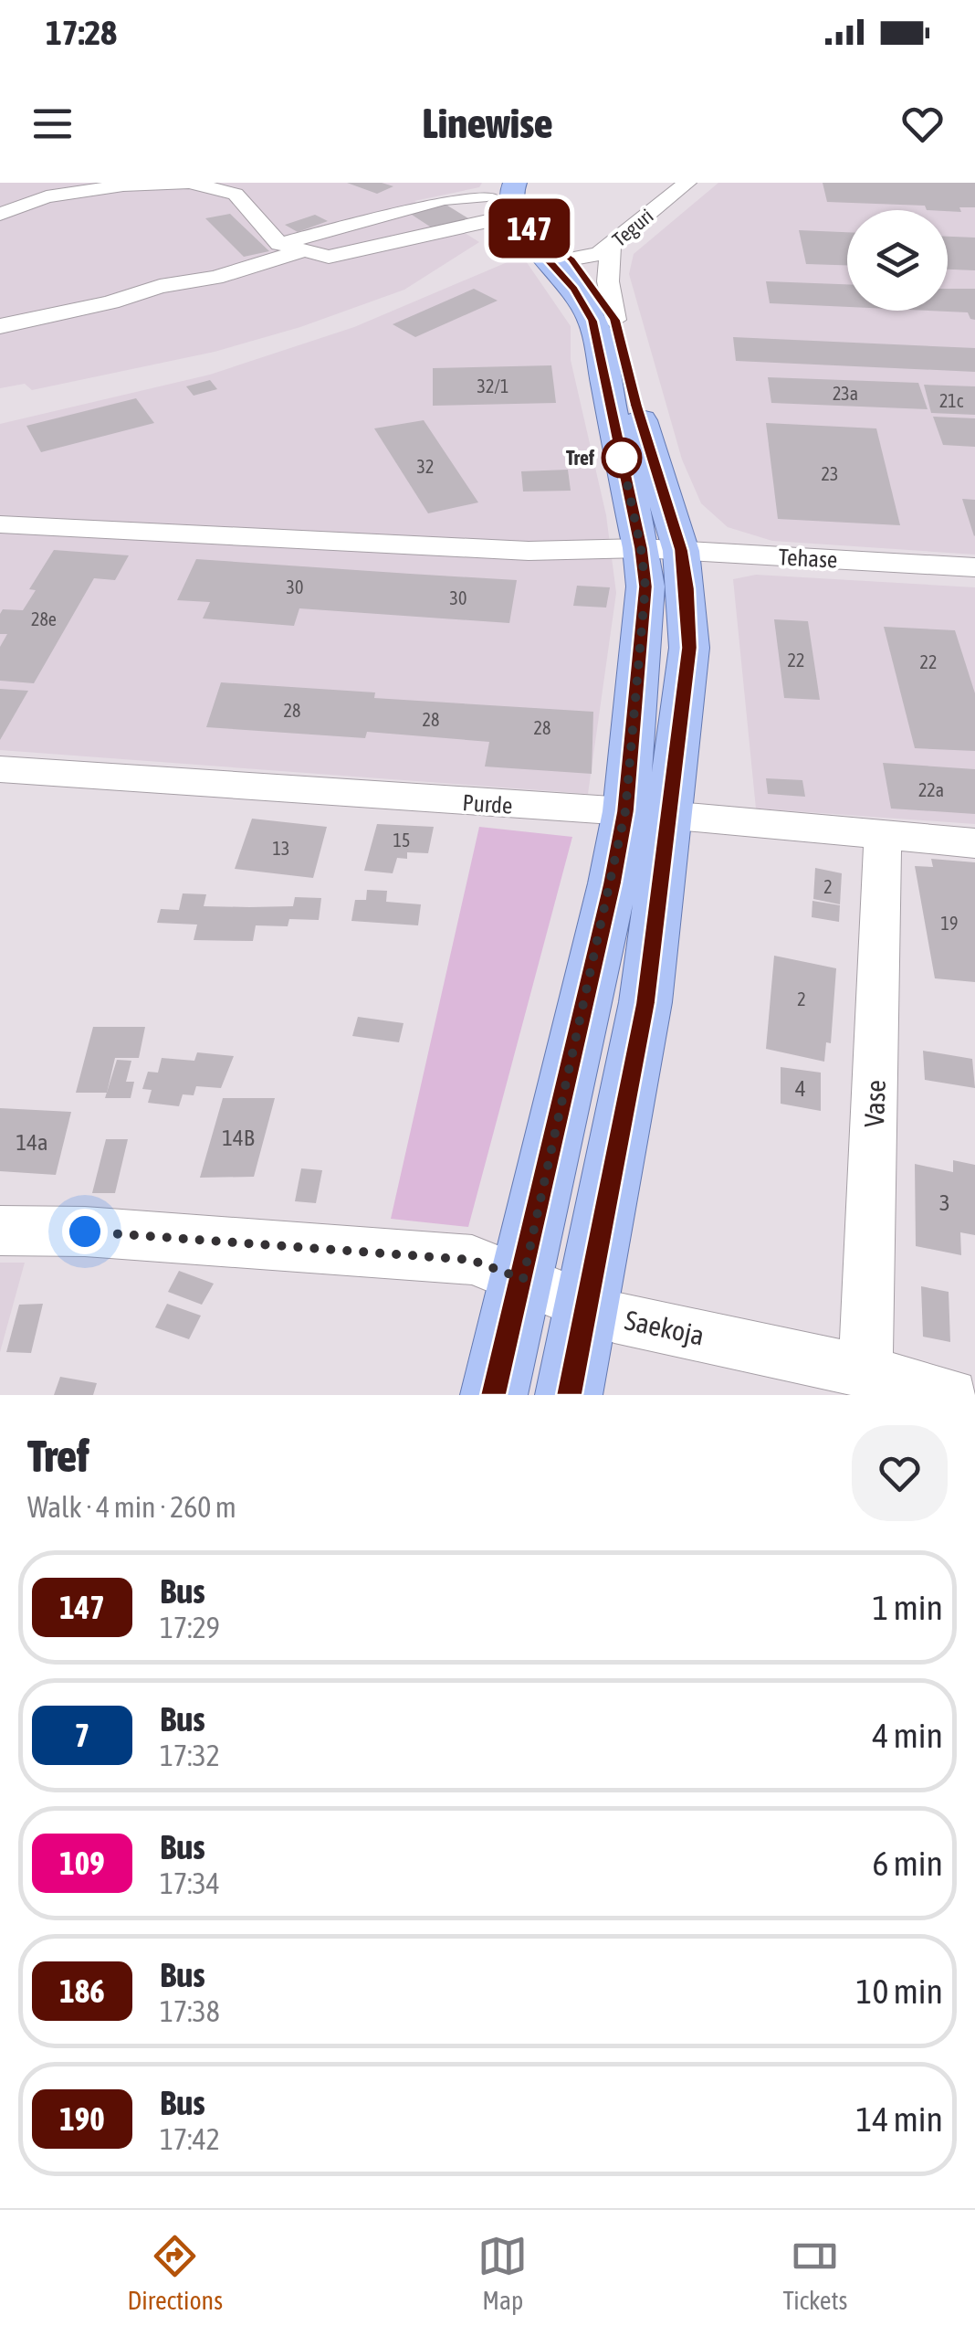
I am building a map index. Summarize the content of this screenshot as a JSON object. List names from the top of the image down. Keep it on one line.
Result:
{"streets":{"street":["Teguri","Tehase","Purde","Vase","Saekoja"]},"crossings":[["Purde","Vase"],["Vase","Saekoja"]],"places":["Tref"],"lines":["bus line 147"],"house_numbers":["32/1","23a","21c","32","23","30","30","28e","22","22","28","28","28","22a","15","13","2","19","2","4","14B","14a","3"],"page":{"status":"17:28","header":"Linewise","on_map":"147","heading":["Tref","Walk · 4 min · 260 m"],"list":[{"mark":"147","name":"Bus","note":"17:29","value":"1 min"},{"mark":"7","name":"Bus","note":"17:32","value":"4 min"},{"mark":"109","name":"Bus","note":"17:34","value":"6 min"},{"mark":"186","name":"Bus","note":"17:38","value":"10 min"},{"mark":"190","name":"Bus","note":"17:42","value":"14 min"}],"tabs":["Directions","Map","Tickets"]}}
